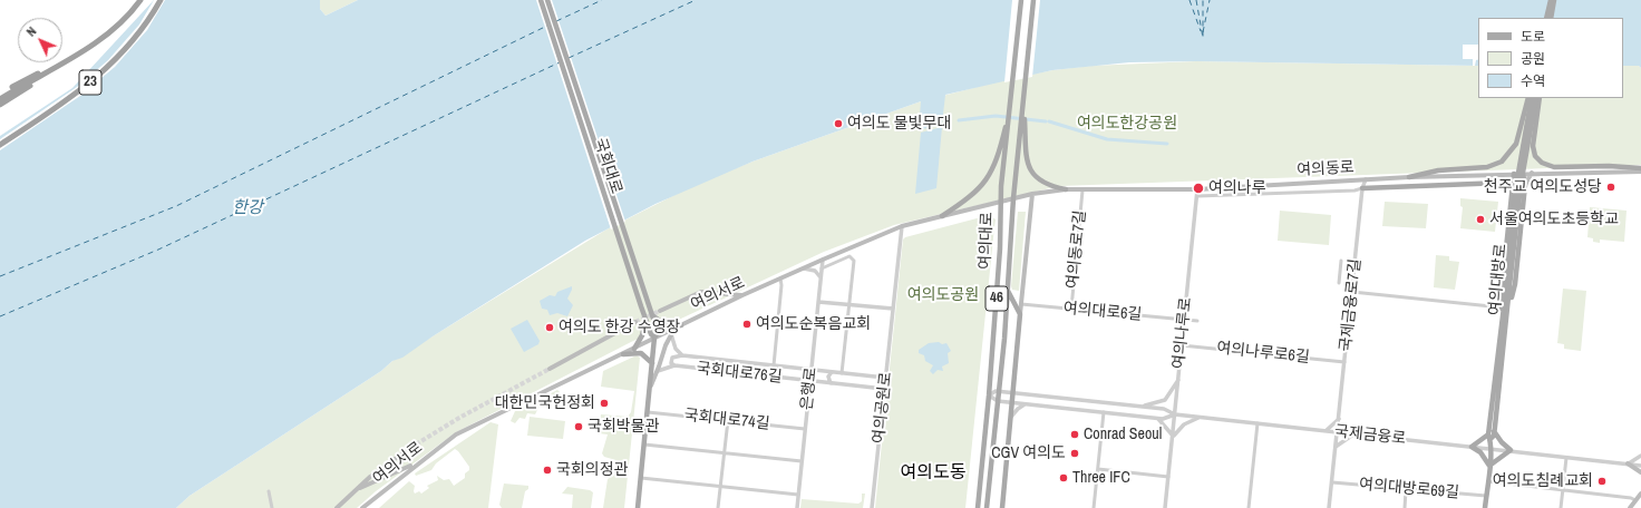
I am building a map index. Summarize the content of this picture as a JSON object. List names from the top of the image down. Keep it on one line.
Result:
{"streets":{"highway":["23"],"main road":["국회대로","여의동로","여의대로","여의대방로","여의서로","46"],"street":["여의동로7길","국제금융로7길","여의대로6길","여의나루로","여의나루로6길","국회대로76길","은행로","여의공원로","국회대로74길","국제금융로","여의대방로69길"]},"crossings":[["국회대로","여의서로"],["국회대로","국회대로74길"],["여의동로","여의대로"],["여의동로","여의동로7길"],["여의동로","여의서로"],["여의동로","46"],["여의동로","국제금융로7길"],["여의동로","여의나루로"],["여의대로","여의서로"],["여의대로","46"],["여의대로","국제금융로"],["여의동로7길","여의대로6길"],["여의대방로","국제금융로"],["여의대방로","여의대방로69길"],["여의서로","46"],["여의서로","은행로"],["여의서로","여의공원로"],["46","국제금융로"],["국제금융로7길","여의나루로6길"],["국제금융로7길","국제금융로"],["국제금융로7길","여의대방로69길"],["여의대로6길","여의나루로"],["여의나루로","여의나루로6길"],["여의나루로","국제금융로"],["국회대로76길","은행로"],["국회대로76길","여의공원로"],["은행로","국회대로74길"]],"districts":["여의도동"],"water":["한강"],"parks":["여의도한강공원","여의도공원"],"places":["여의도 물빛무대","천주교 여의도성당","여의나루","서울여의도초등학교","여의도순복음교회","여의도 한강 수영장","대한민국헌정회","국회박물관","Conrad Seoul","CGV 여의도","국회의정관","Three IFC","여의도침례교회"],"legend":["도로","공원","수역"],"north":"top left"}
